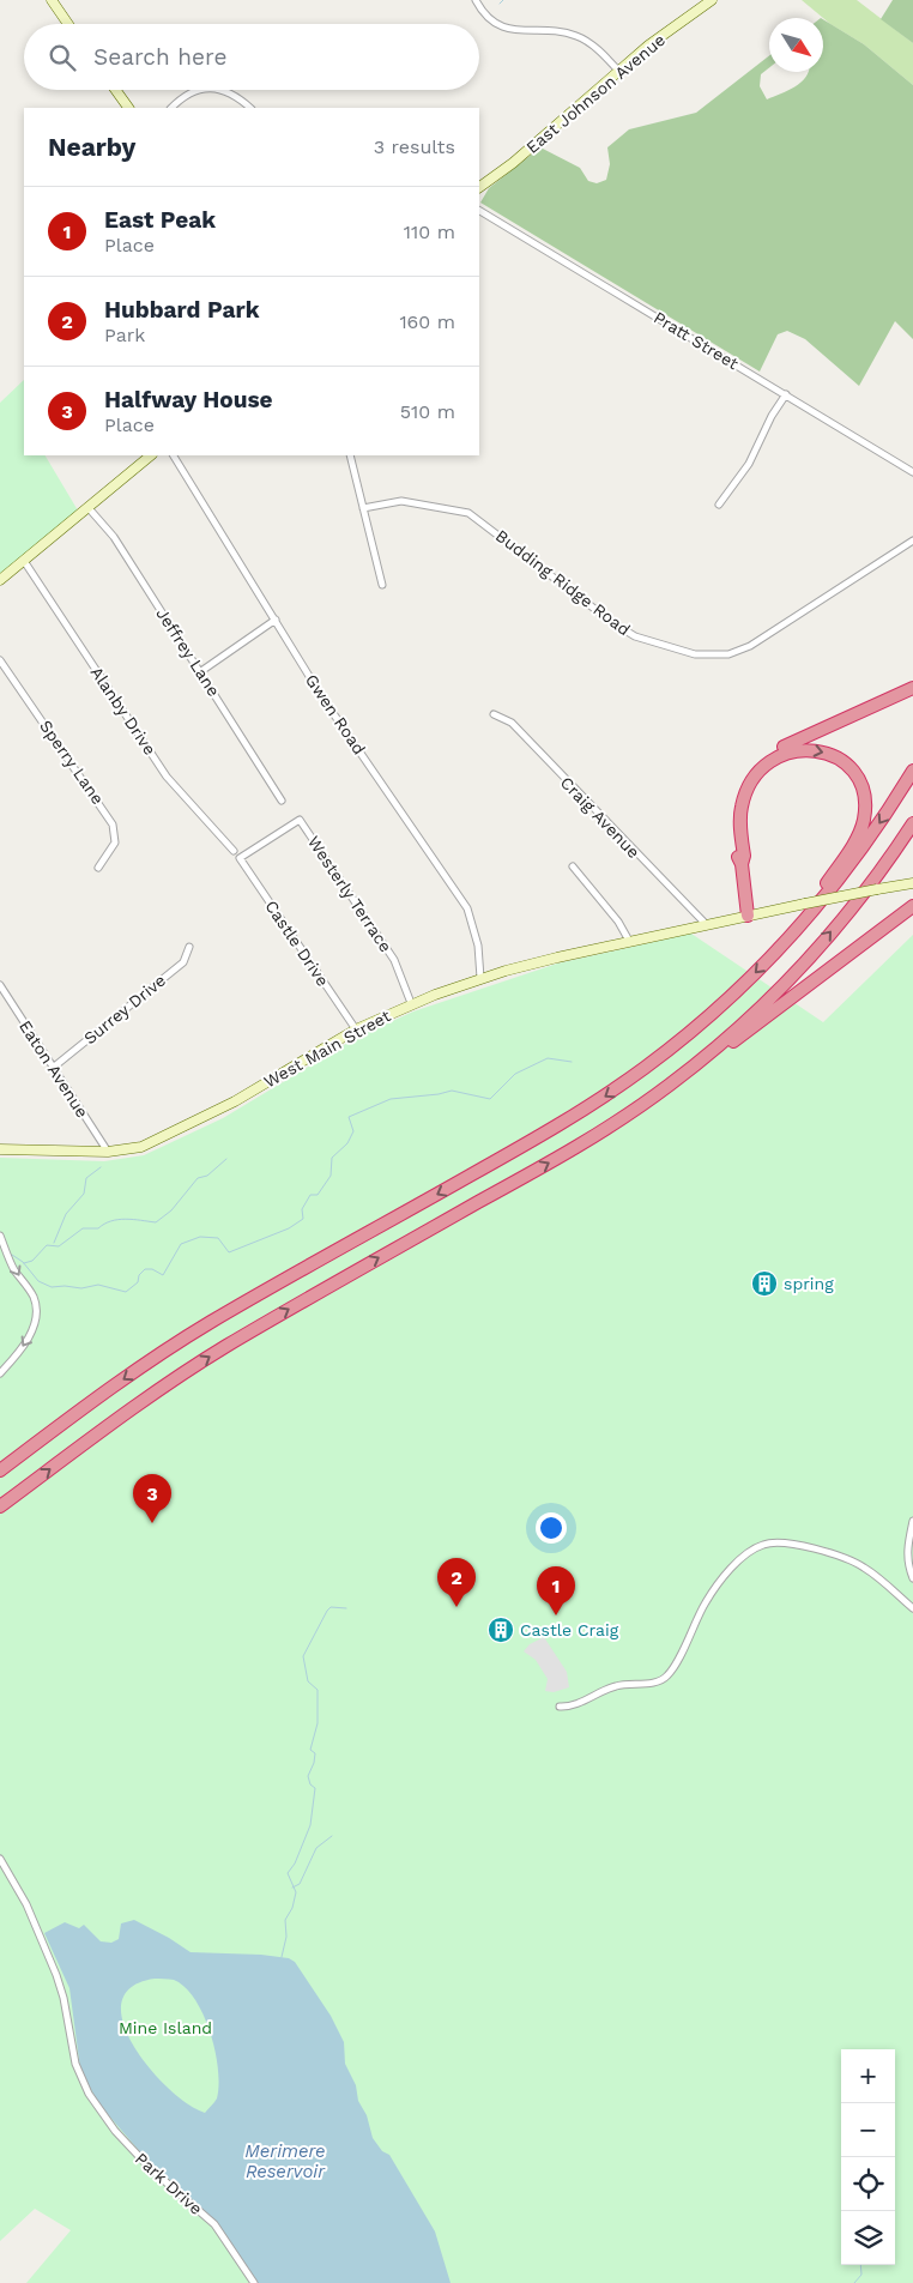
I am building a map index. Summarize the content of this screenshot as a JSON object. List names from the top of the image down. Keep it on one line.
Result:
{"streets":{"main road":["East Johnson Avenue","West Main Street"],"street":["Pratt Street","Budding Ridge Road","Jeffrey Lane","Alanby Drive","Gwen Road","Sperry Lane","Craig Avenue","Westerly Terrace","Castle Drive","Surrey Drive","Eaton Avenue","Park Drive"]},"crossings":[["Gwen Road","West Main Street"],["Craig Avenue","West Main Street"],["Westerly Terrace","Castle Drive"],["Westerly Terrace","West Main Street"],["Castle Drive","West Main Street"],["Surrey Drive","Eaton Avenue"],["West Main Street","Eaton Avenue"]],"water":["Merimere Reservoir"],"parks":["Mine Island"],"places":{"building":["spring","Castle Craig"]},"north":"bottom right","page":{"search":"Search here","heading":["Nearby","3 results"],"list":[{"mark":"1","name":"East Peak","note":"Place","value":"110 m"},{"mark":"2","name":"Hubbard Park","note":"Park","value":"160 m"},{"mark":"3","name":"Halfway House","note":"Place","value":"510 m"}],"pins":["3","2","1"],"map_buttons":["+","−"]}}
